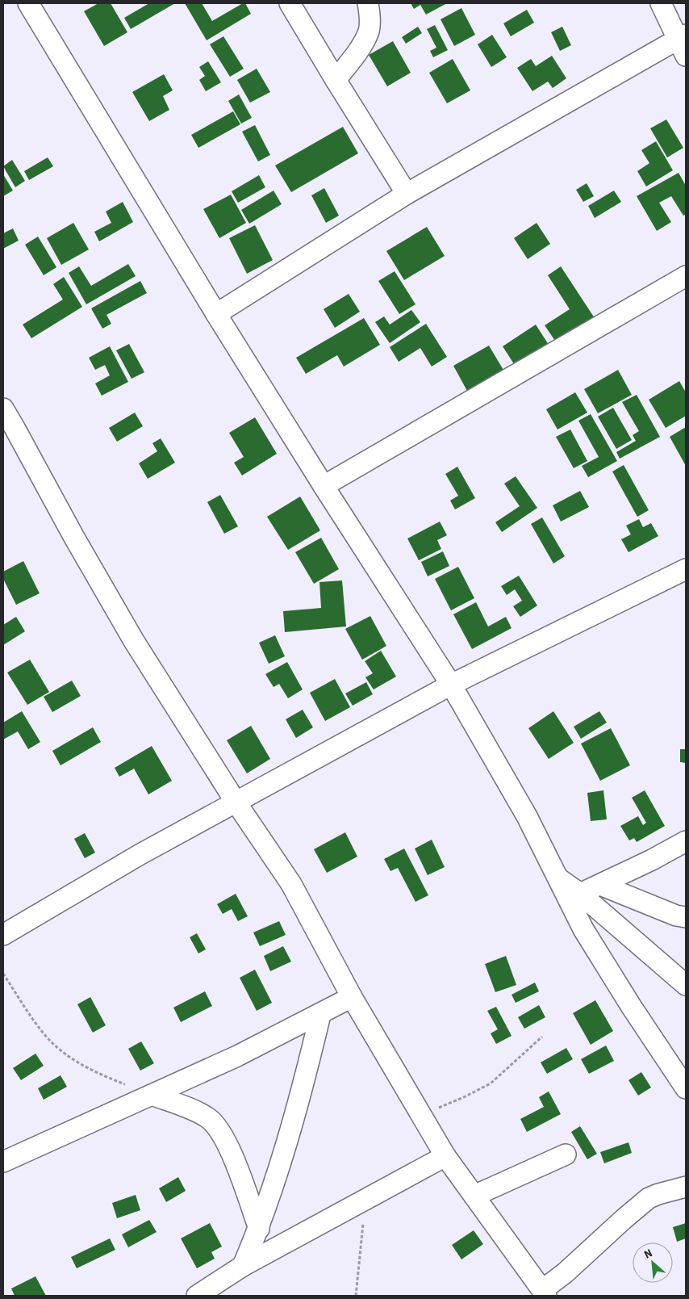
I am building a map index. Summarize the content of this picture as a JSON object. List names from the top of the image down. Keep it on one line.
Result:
{"north":"top left"}
